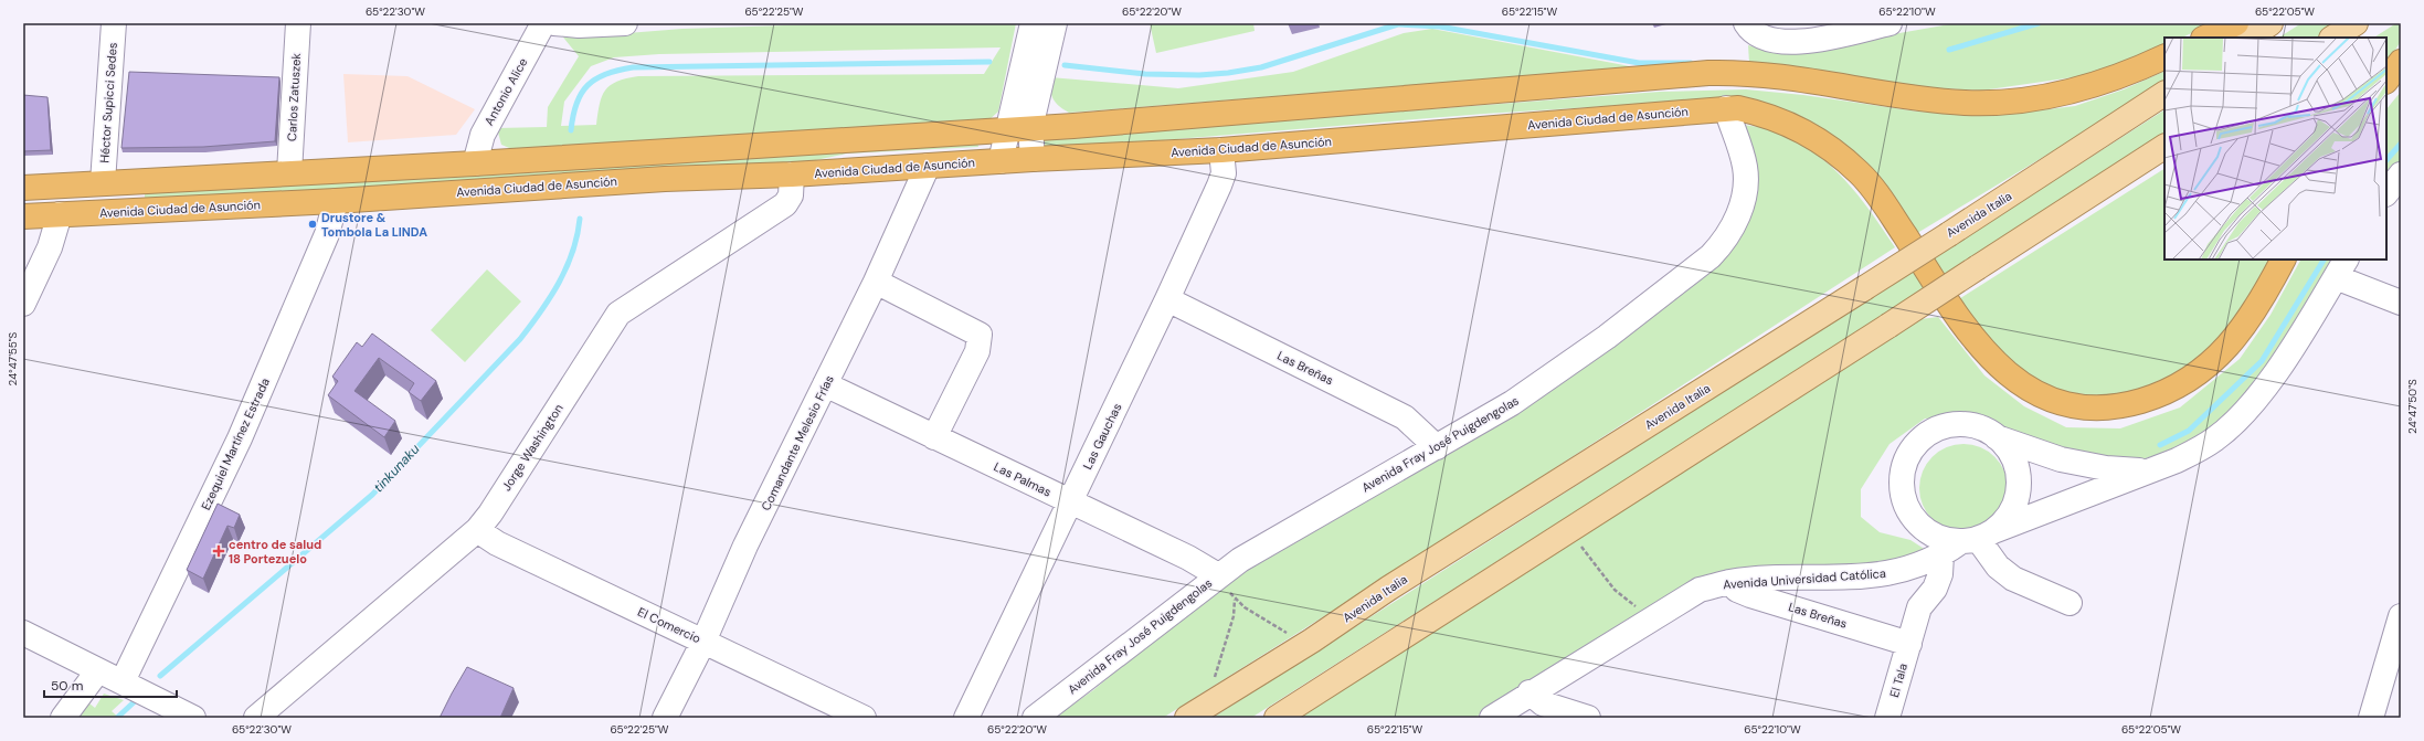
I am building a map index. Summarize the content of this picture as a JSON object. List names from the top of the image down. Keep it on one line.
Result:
{"streets":{"highway":["Avenida Ciudad de Asunción"],"main road":["Avenida Italia"],"street":["Antonio Alice","Carlos Zatuszek","Héctor Supicci Sedes","Las Breñas","Las Gauchas","Comandante Melesio Frías","Ezequiel Martínez Estrada","Avenida Fray José Puigdengolas","Jorge Washington","Las Palmas","Avenida Universidad Católica","El Comercio","El Tala"]},"crossings":[["Avenida Ciudad de Asunción","Las Gauchas"],["Avenida Ciudad de Asunción","Comandante Melesio Frías"],["Avenida Ciudad de Asunción","Ezequiel Martínez Estrada"],["Avenida Ciudad de Asunción","Avenida Fray José Puigdengolas"],["Avenida Ciudad de Asunción","Jorge Washington"],["Las Breñas","Las Gauchas"],["Las Breñas","Avenida Fray José Puigdengolas"],["Las Breñas","Avenida Universidad Católica"],["Las Breñas","El Tala"],["Las Gauchas","Las Palmas"],["Comandante Melesio Frías","Las Palmas"],["Comandante Melesio Frías","El Comercio"],["Avenida Fray José Puigdengolas","Las Palmas"],["Jorge Washington","El Comercio"],["Avenida Universidad Católica","El Tala"]],"water":["tinkunaku"],"places":{"other":["Drustore & Tombola La LINDA"],"health":["centro de salud 18 Portezuelo"]},"scale_bar":"50 m","coordinates":["65°22'30\"W","65°22'25\"W","65°22'20\"W","65°22'15\"W","65°22'10\"W","65°22'05\"W","24°47'55\"S","24°47'50\"S"]}
